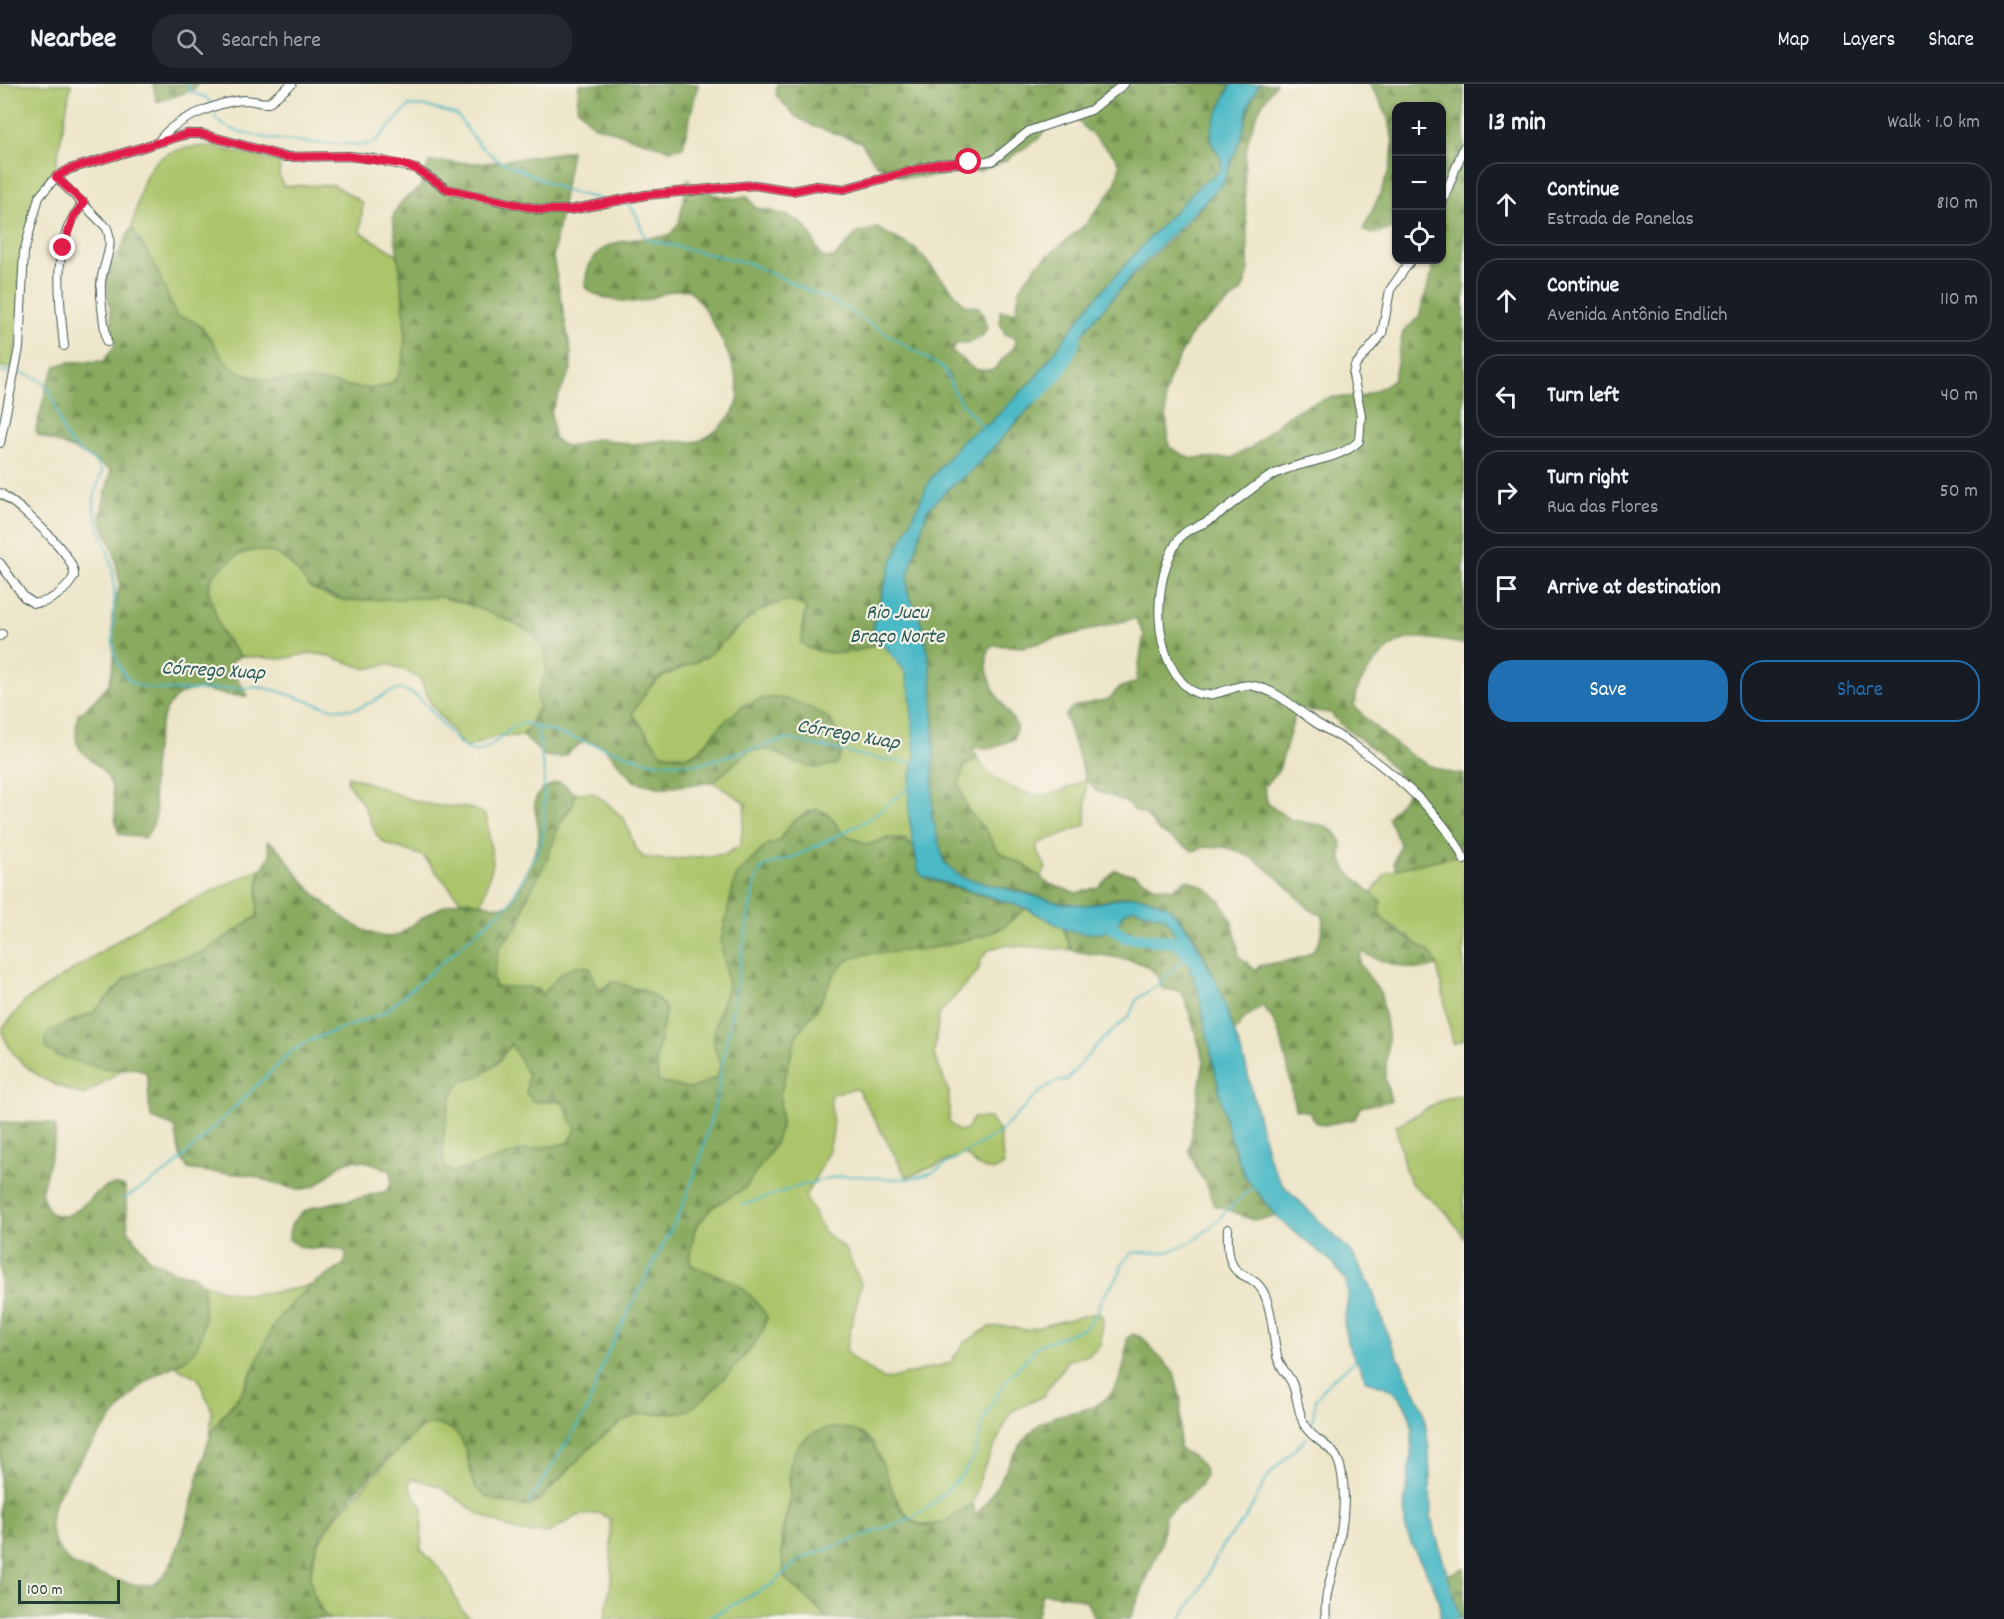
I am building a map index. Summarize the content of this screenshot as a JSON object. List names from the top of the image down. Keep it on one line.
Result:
{"water":["Rio Jucu Braço Norte","Córrego Xuap"],"scale_bar":"100 m","page":{"header":"Nearbee","search":"Search here","nav":["Map","Layers","Share"],"heading":["13 min","Walk · 1.0 km"],"map_buttons":["+","−"],"list":[["Continue","Estrada de Panelas","810 m"],["Continue","Avenida Antônio Endlich","110 m"],["Turn left","40 m"],["Turn right","Rua das Flores","50 m"],"Arrive at destination"],"buttons":["Save","Share"],"scale":"100 m"}}
